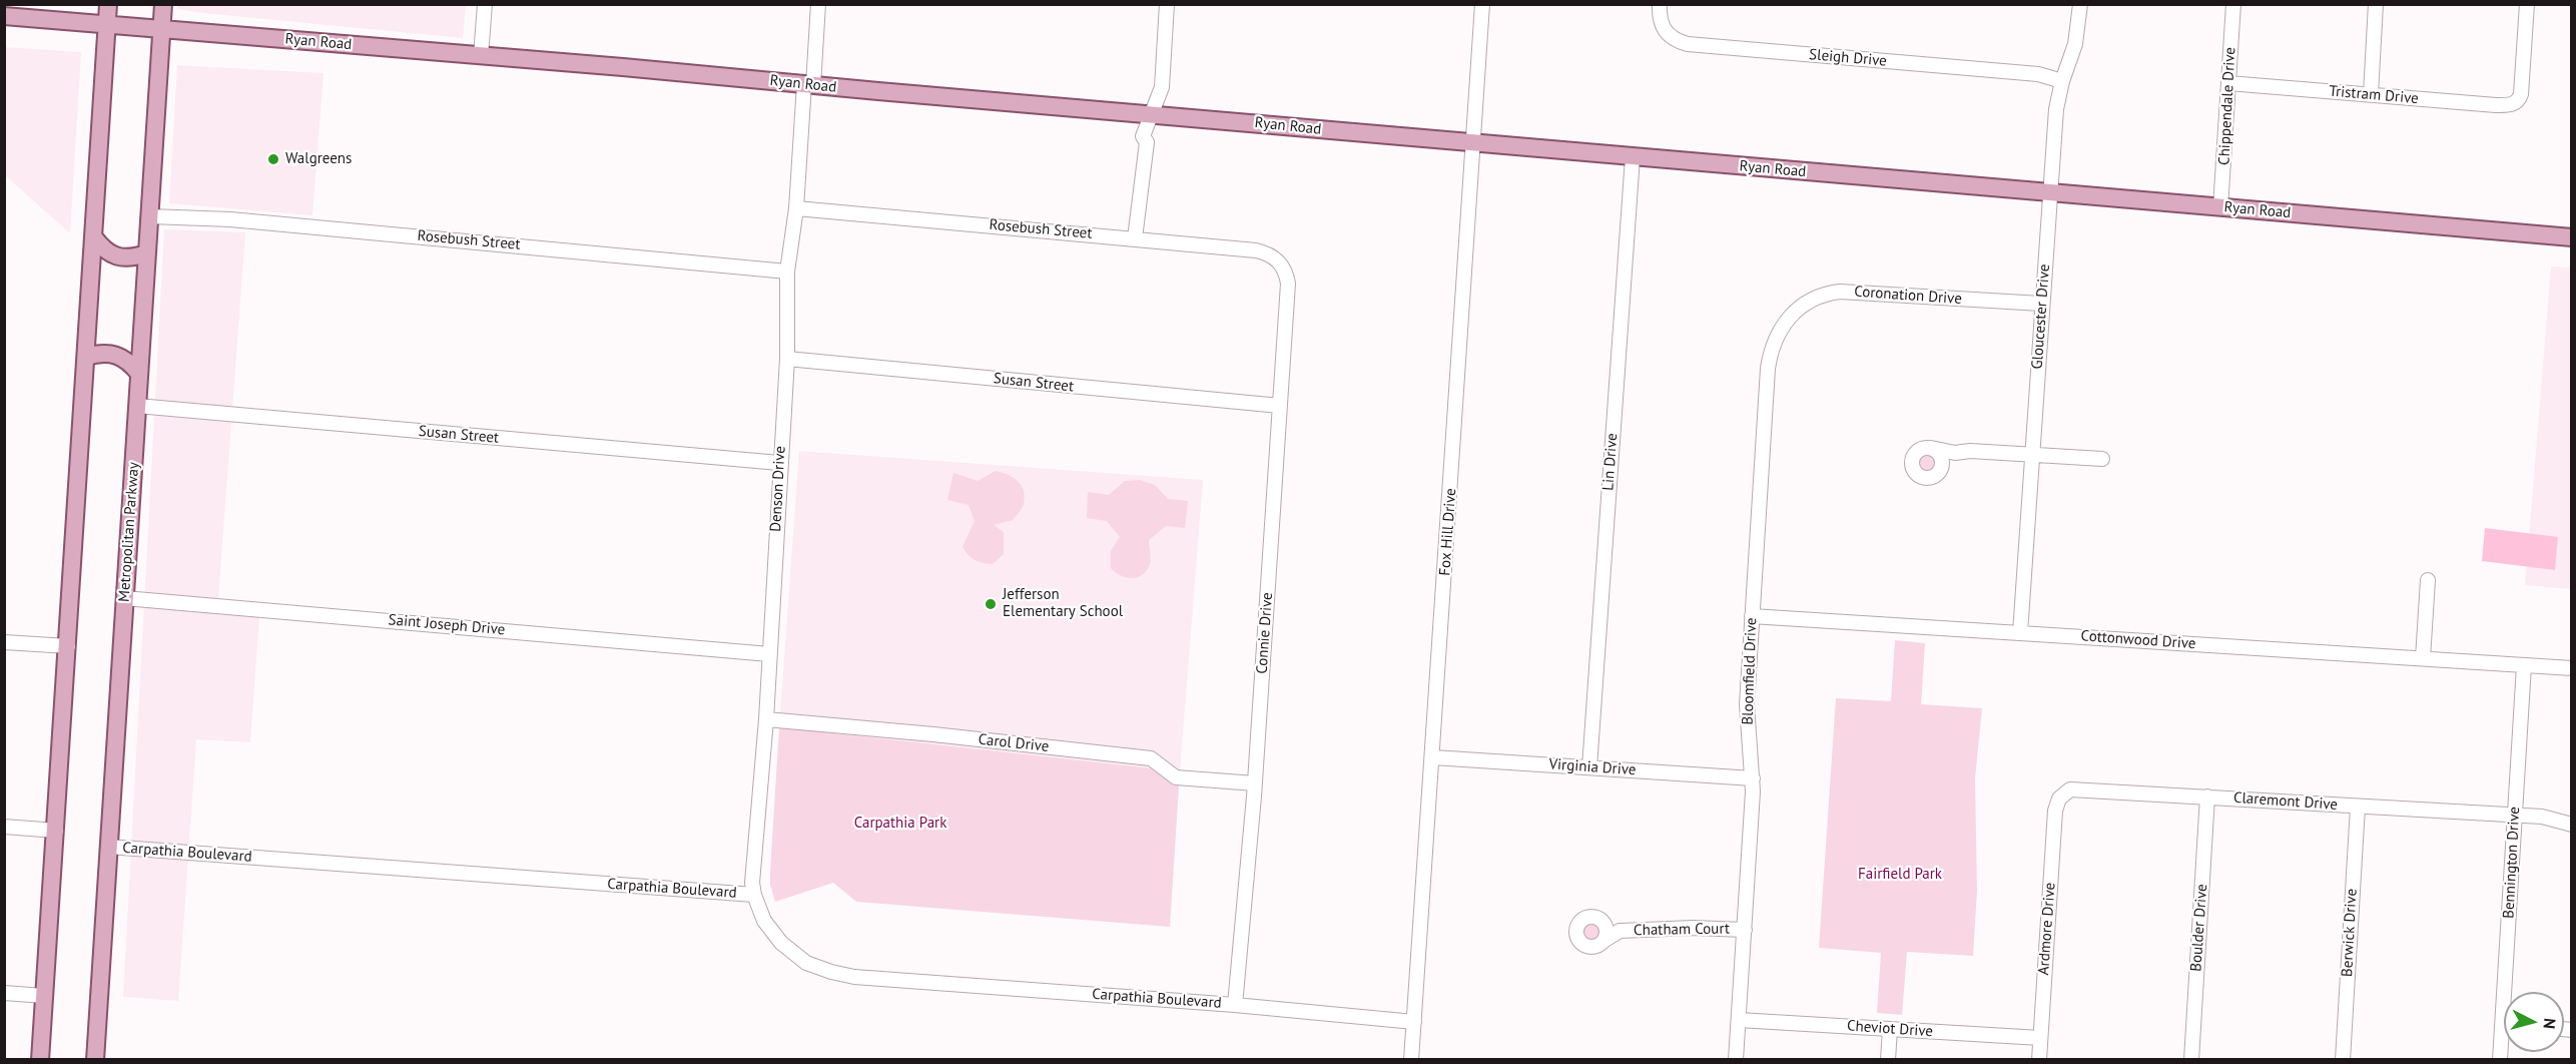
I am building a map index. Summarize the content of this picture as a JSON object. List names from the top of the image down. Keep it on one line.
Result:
{"streets":{"main road":["Ryan Road","Metropolitan Parkway"],"street":["Sleigh Drive","Tristram Drive","Chippendale Drive","Rosebush Street","Coronation Drive","Gloucester Drive","Susan Street","Lin Drive","Denson Drive","Fox Hill Drive","Saint Joseph Drive","Connie Drive","Cottonwood Drive","Bloomfield Drive","Carol Drive","Virginia Drive","Claremont Drive","Carpathia Boulevard","Bennington Drive","Boulder Drive","Ardmore Drive","Chatham Court","Berwick Drive","Cheviot Drive"]},"crossings":[["Ryan Road","Chippendale Drive"],["Ryan Road","Gloucester Drive"],["Ryan Road","Lin Drive"],["Ryan Road","Denson Drive"],["Ryan Road","Metropolitan Parkway"],["Ryan Road","Fox Hill Drive"],["Sleigh Drive","Gloucester Drive"],["Tristram Drive","Chippendale Drive"],["Rosebush Street","Denson Drive"],["Rosebush Street","Metropolitan Parkway"],["Rosebush Street","Connie Drive"],["Coronation Drive","Gloucester Drive"],["Coronation Drive","Bloomfield Drive"],["Gloucester Drive","Cottonwood Drive"],["Susan Street","Denson Drive"],["Susan Street","Metropolitan Parkway"],["Susan Street","Connie Drive"],["Lin Drive","Virginia Drive"],["Denson Drive","Saint Joseph Drive"],["Denson Drive","Carol Drive"],["Denson Drive","Carpathia Boulevard"],["Metropolitan Parkway","Saint Joseph Drive"],["Metropolitan Parkway","Carpathia Boulevard"],["Fox Hill Drive","Virginia Drive"],["Fox Hill Drive","Carpathia Boulevard"],["Connie Drive","Carol Drive"],["Connie Drive","Carpathia Boulevard"],["Cottonwood Drive","Bloomfield Drive"],["Cottonwood Drive","Bennington Drive"],["Bloomfield Drive","Virginia Drive"],["Bloomfield Drive","Chatham Court"],["Bloomfield Drive","Cheviot Drive"],["Claremont Drive","Bennington Drive"],["Claremont Drive","Boulder Drive"],["Claremont Drive","Ardmore Drive"],["Claremont Drive","Berwick Drive"],["Ardmore Drive","Cheviot Drive"]],"parks":["Carpathia Park","Fairfield Park"],"places":["Walgreens","Jefferson Elementary School"],"north":"right"}
